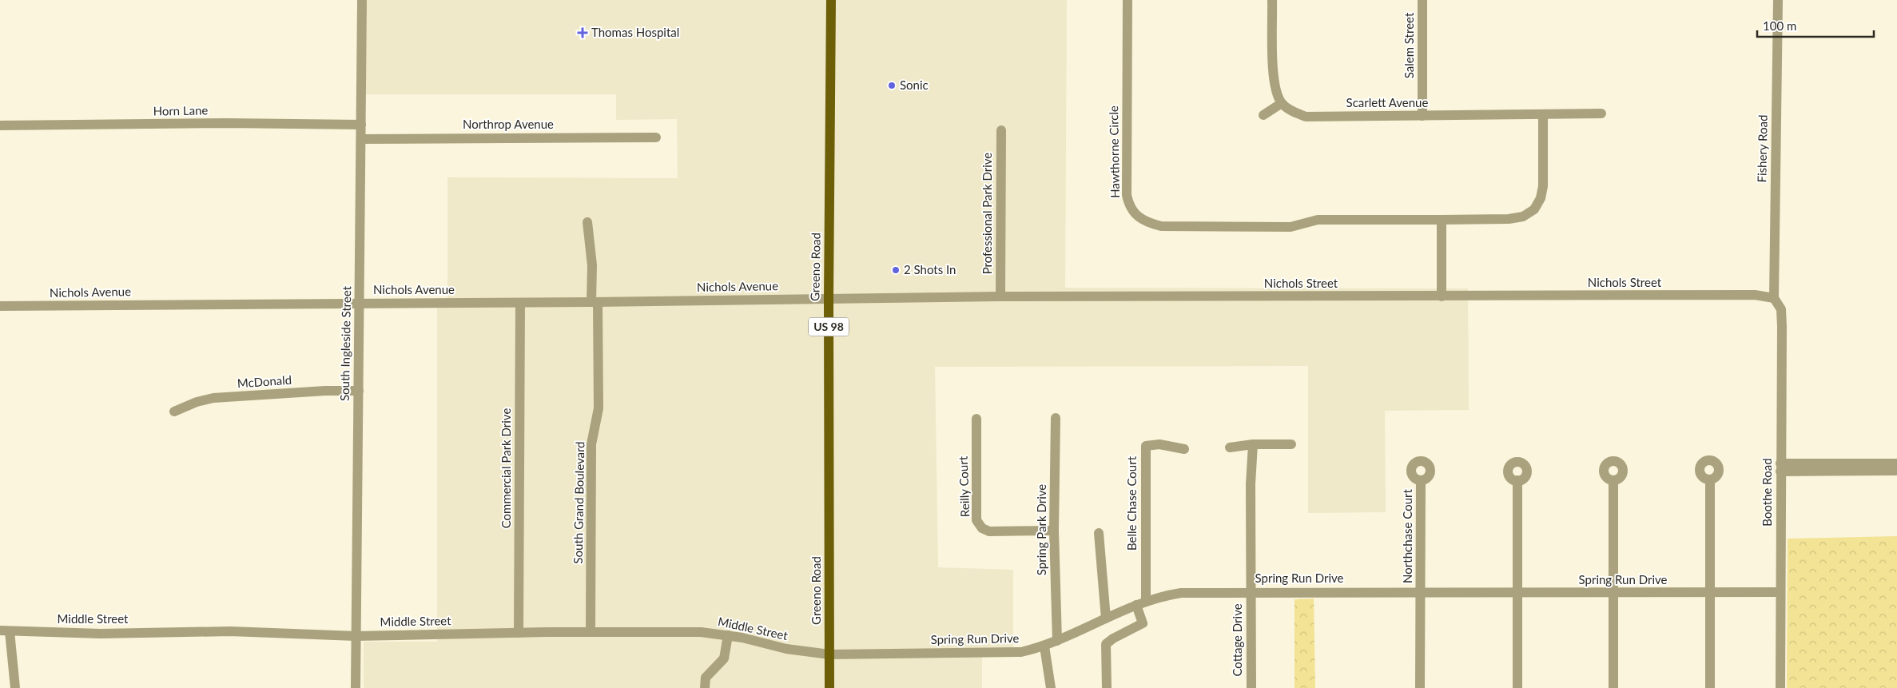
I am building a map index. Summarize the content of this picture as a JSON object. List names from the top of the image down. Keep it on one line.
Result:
{"streets":{"main road":["Greeno Road","US 98"],"street":["Salem Street","Scarlett Avenue","Horn Lane","Northrop Avenue","Fishery Road","Hawthorne Circle","Professional Park Drive","Nichols Street","Nichols Avenue","South Ingleside Street","McDonald","Commercial Park Drive","Reilly Court","Boothe Road","South Grand Boulevard","Belle Chase Court","Spring Park Drive","Northchase Court","Spring Run Drive","Middle Street","Cottage Drive"]},"crossings":[["Salem Street","Scarlett Avenue"],["Scarlett Avenue","Hawthorne Circle"],["Horn Lane","South Ingleside Street"],["Northrop Avenue","South Ingleside Street"],["Fishery Road","Nichols Street"],["Fishery Road","Boothe Road"],["Professional Park Drive","Nichols Street"],["Greeno Road","Nichols Street"],["Greeno Road","Nichols Avenue"],["Greeno Road","US 98"],["Greeno Road","Spring Run Drive"],["Greeno Road","Middle Street"],["Nichols Street","Nichols Avenue"],["Nichols Street","Boothe Road"],["Nichols Avenue","South Ingleside Street"],["Nichols Avenue","Commercial Park Drive"],["Nichols Avenue","South Grand Boulevard"],["US 98","Spring Run Drive"],["US 98","Middle Street"],["South Ingleside Street","McDonald"],["South Ingleside Street","Middle Street"],["Commercial Park Drive","Middle Street"],["Reilly Court","Spring Park Drive"],["Boothe Road","Spring Run Drive"],["South Grand Boulevard","Middle Street"],["Belle Chase Court","Spring Run Drive"],["Spring Park Drive","Spring Run Drive"],["Northchase Court","Spring Run Drive"],["Spring Run Drive","Middle Street"],["Spring Run Drive","Cottage Drive"]],"places":{"health":["Thomas Hospital"],"other":["Sonic","2 Shots In"]},"scale_bar":"100 m"}
